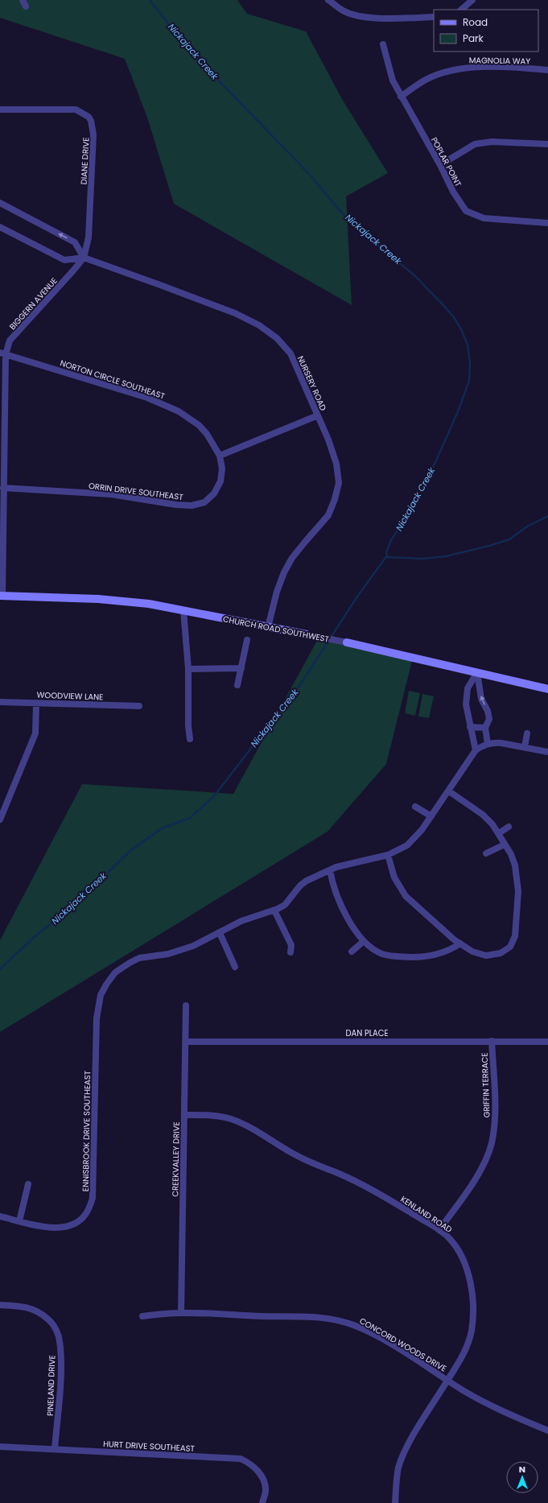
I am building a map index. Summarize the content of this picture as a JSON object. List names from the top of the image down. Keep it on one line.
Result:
{"streets":{"street":["MAGNOLIA WAY","DIANE DRIVE","POPLAR POINT","BIGGERN AVENUE","NORTON CIRCLE SOUTHEAST","NURSERY ROAD","ORRIN DRIVE SOUTHEAST","CHURCH ROAD SOUTHWEST","WOODVIEW LANE","DAN PLACE","GRIFFIN TERRACE","ENNISBROOK DRIVE SOUTHEAST","CREEKVALLEY DRIVE","KENLAND ROAD","CONCORD WOODS DRIVE","PINELAND DRIVE","HURT DRIVE SOUTHEAST"]},"crossings":[["MAGNOLIA WAY","POPLAR POINT"],["DIANE DRIVE","BIGGERN AVENUE"],["DIANE DRIVE","NURSERY ROAD"],["BIGGERN AVENUE","NORTON CIRCLE SOUTHEAST"],["BIGGERN AVENUE","NURSERY ROAD"],["BIGGERN AVENUE","ORRIN DRIVE SOUTHEAST"],["BIGGERN AVENUE","CHURCH ROAD SOUTHWEST"],["NORTON CIRCLE SOUTHEAST","ORRIN DRIVE SOUTHEAST"],["NURSERY ROAD","CHURCH ROAD SOUTHWEST"],["DAN PLACE","GRIFFIN TERRACE"],["DAN PLACE","CREEKVALLEY DRIVE"],["GRIFFIN TERRACE","KENLAND ROAD"],["CREEKVALLEY DRIVE","KENLAND ROAD"],["CREEKVALLEY DRIVE","CONCORD WOODS DRIVE"],["KENLAND ROAD","CONCORD WOODS DRIVE"],["PINELAND DRIVE","HURT DRIVE SOUTHEAST"]],"water":["Nickajack Creek"],"legend":["Road","Park"],"north":"top"}
